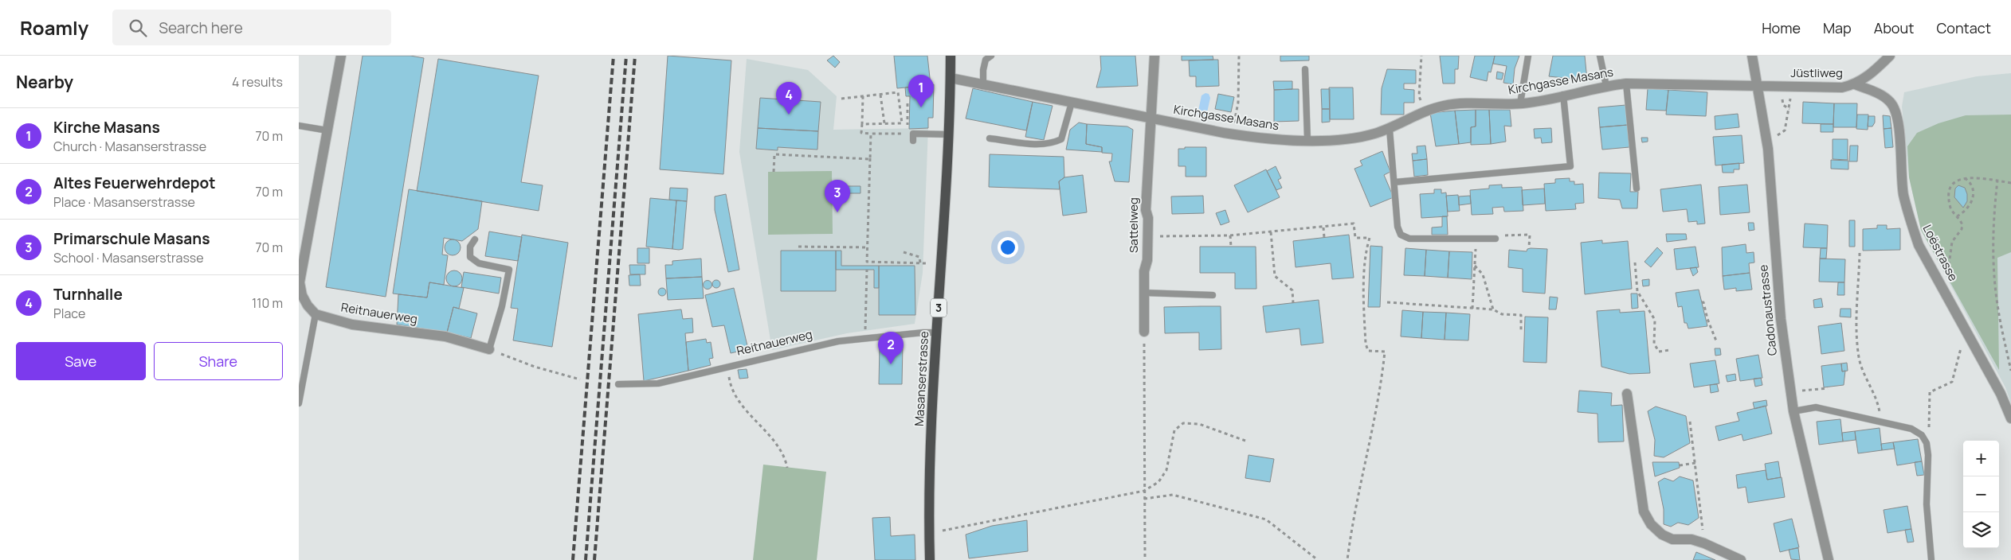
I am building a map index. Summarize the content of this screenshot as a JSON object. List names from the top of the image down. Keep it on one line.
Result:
{"streets":{"main road":["3","Masanserstrasse"],"street":["Jüstliweg","Kirchgasse Masans","Sattelweg","Loëstrasse","Cadonaustrasse","Reitnauerweg"]},"crossings":[["Jüstliweg","Kirchgasse Masans"],["Jüstliweg","Loëstrasse"],["Jüstliweg","Cadonaustrasse"],["Kirchgasse Masans","Sattelweg"],["Kirchgasse Masans","Cadonaustrasse"],["Kirchgasse Masans","Masanserstrasse"],["Reitnauerweg","Masanserstrasse"]],"page":{"header":"Roamly","search":"Search here","nav":["Home","Map","About","Contact"],"heading":["Nearby","4 results"],"pins":["1","4","3","2"],"list":[{"mark":"1","name":"Kirche Masans","note":"Church · Masanserstrasse","value":"70 m"},{"mark":"2","name":"Altes Feuerwehrdepot","note":"Place · Masanserstrasse","value":"70 m"},{"mark":"3","name":"Primarschule Masans","note":"School · Masanserstrasse","value":"70 m"},{"mark":"4","name":"Turnhalle","note":"Place","value":"110 m"}],"buttons":["Save","Share"],"map_buttons":["+","−"]}}
